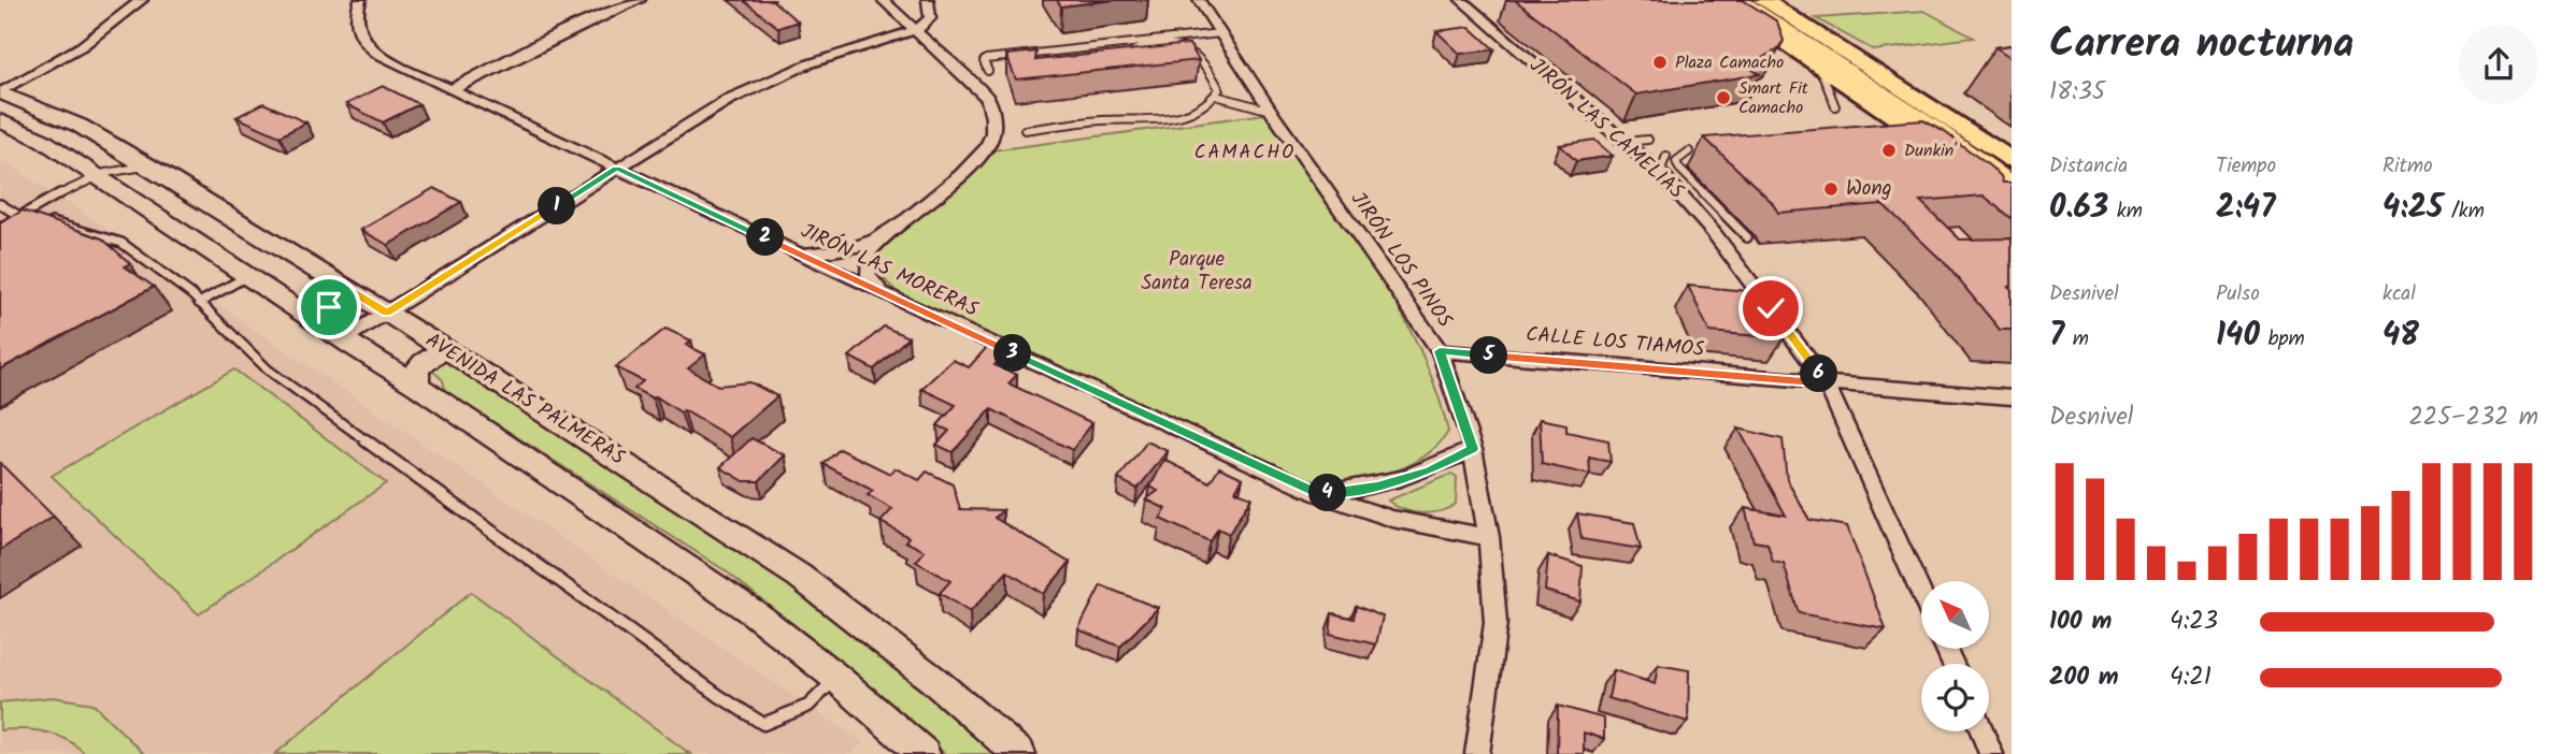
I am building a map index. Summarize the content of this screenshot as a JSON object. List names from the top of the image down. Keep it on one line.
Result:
{"streets":{"main road":["AVENIDA LAS PALMERAS"],"street":["JIRÓN LAS CAMELIAS","JIRÓN LOS PINOS","JIRÓN LAS MORERAS","CALLE LOS TIAMOS"]},"crossings":[["JIRÓN LAS CAMELIAS","CALLE LOS TIAMOS"],["JIRÓN LOS PINOS","JIRÓN LAS MORERAS"],["JIRÓN LOS PINOS","CALLE LOS TIAMOS"]],"districts":["CAMACHO"],"parks":["Parque Santa Teresa"],"places":["Plaza Camacho","Smart Fit Camacho","Dunkin'","Wong"],"north":"top left","page":{"heading":["Carrera nocturna","18:35"],"stats":[["Distancia","0.63 km"],["Tiempo","2:47"],["Ritmo","4:25 /km"],["Desnivel","7 m"],["Pulso","140 bpm"],["kcal","48"]],"pins":["1","2","3","5","6","4"],"chart":["Desnivel","225–232 m"],"list":[{"name":"100 m","note":"4:23"},{"name":"200 m","note":"4:21"}]}}
